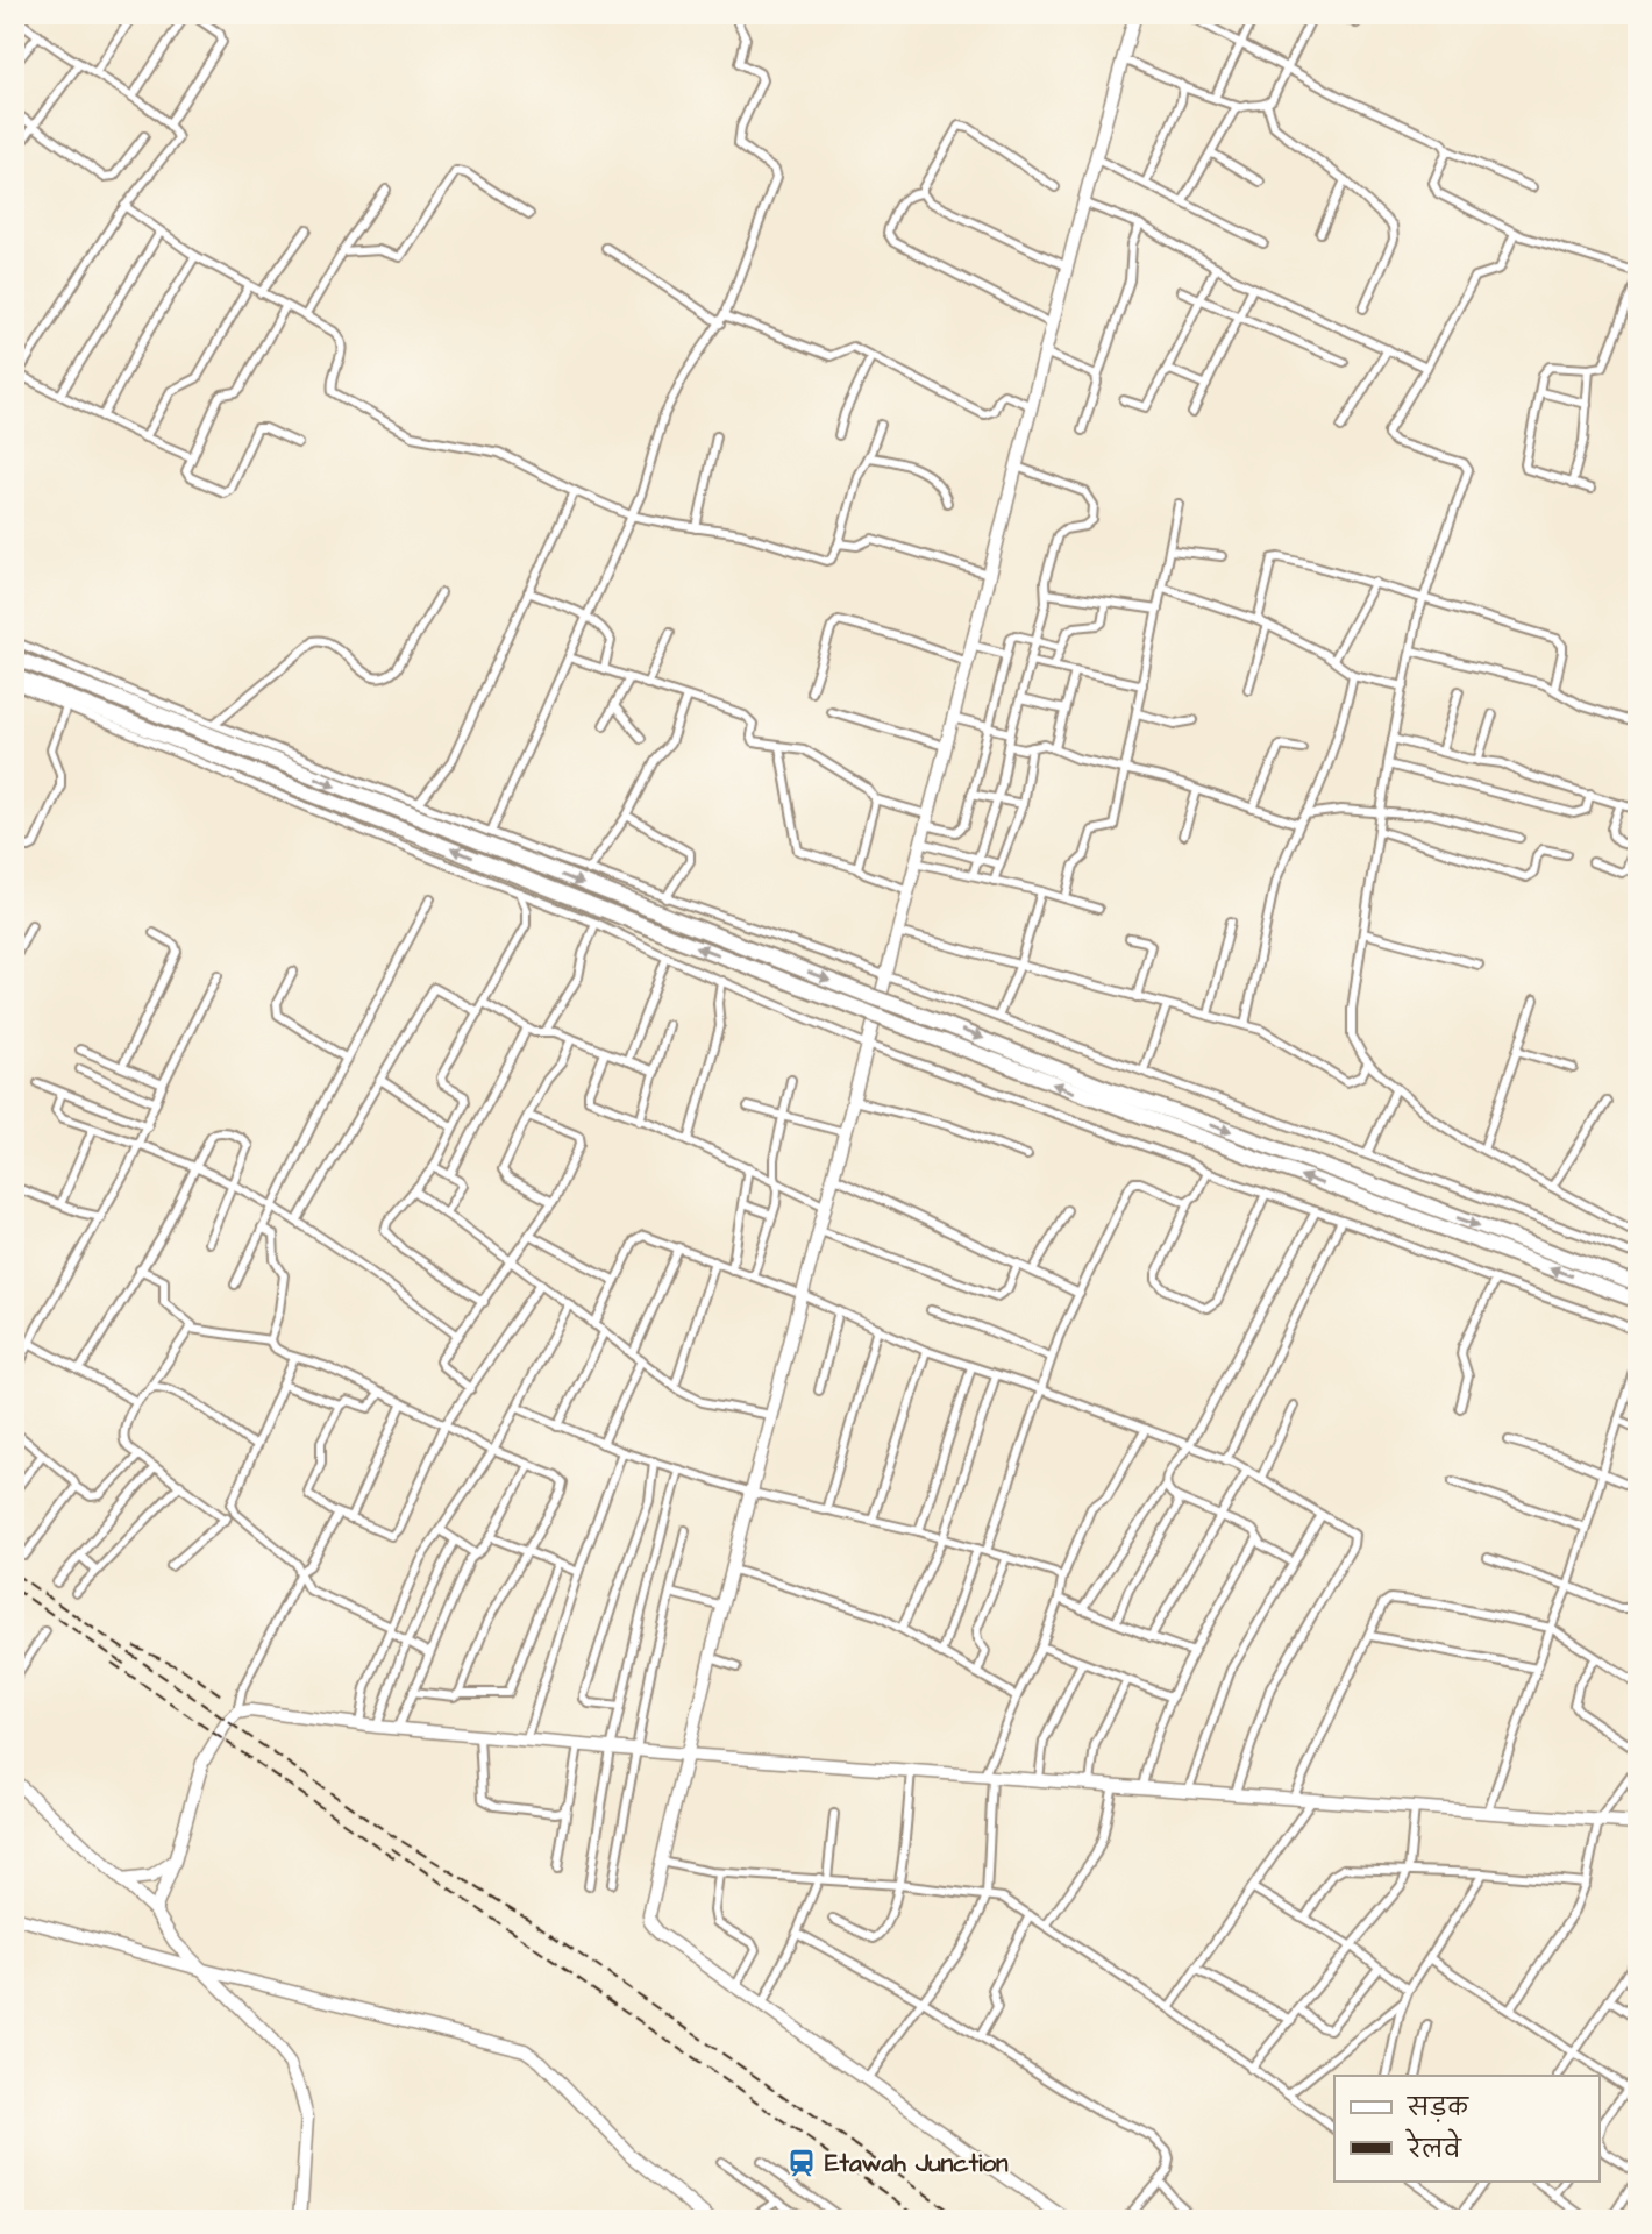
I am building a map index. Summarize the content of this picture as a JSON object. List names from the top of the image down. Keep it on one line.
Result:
{"places":{"station":["Etawah Junction"]},"legend":["सड़क","रेलवे"]}
